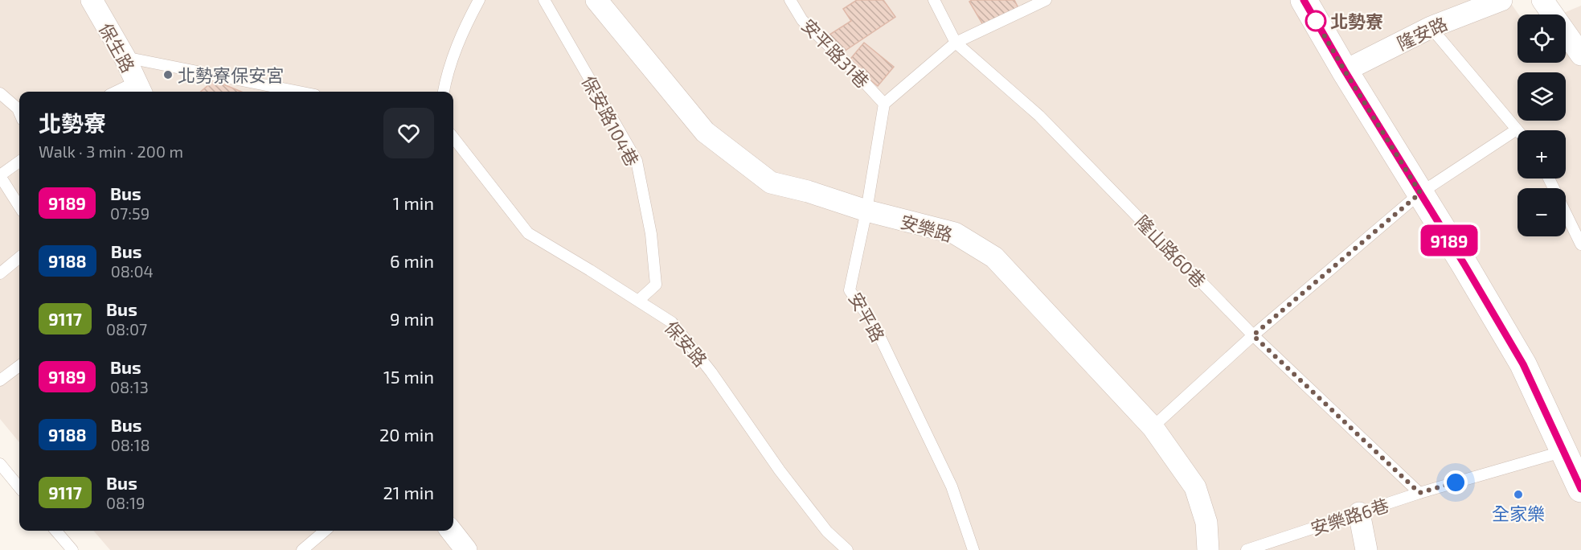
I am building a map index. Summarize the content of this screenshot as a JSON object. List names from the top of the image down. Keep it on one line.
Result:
{"streets":{"street":["隆安路","保生路","安樂路"],"lane":["安平路31巷","保安路104巷","隆山路60巷","安平路","保安路","安樂路6巷"]},"crossings":[["安平路31巷","安平路"],["保安路104巷","保安路"],["安樂路","安平路"],["隆山路60巷","安樂路6巷"]],"places":["北勢寮","北勢寮保安宮","全家樂"],"lines":["bus line 9189"],"page":{"on_map":"9189","map_buttons":["+","−"],"heading":["北勢寮","Walk · 3 min · 200 m"],"list":[{"mark":"9189","name":"Bus","note":"07:59","value":"1 min"},{"mark":"9188","name":"Bus","note":"08:04","value":"6 min"},{"mark":"9117","name":"Bus","note":"08:07","value":"9 min"},{"mark":"9189","name":"Bus","note":"08:13","value":"15 min"},{"mark":"9188","name":"Bus","note":"08:18","value":"20 min"},{"mark":"9117","name":"Bus","note":"08:19","value":"21 min"}]}}
